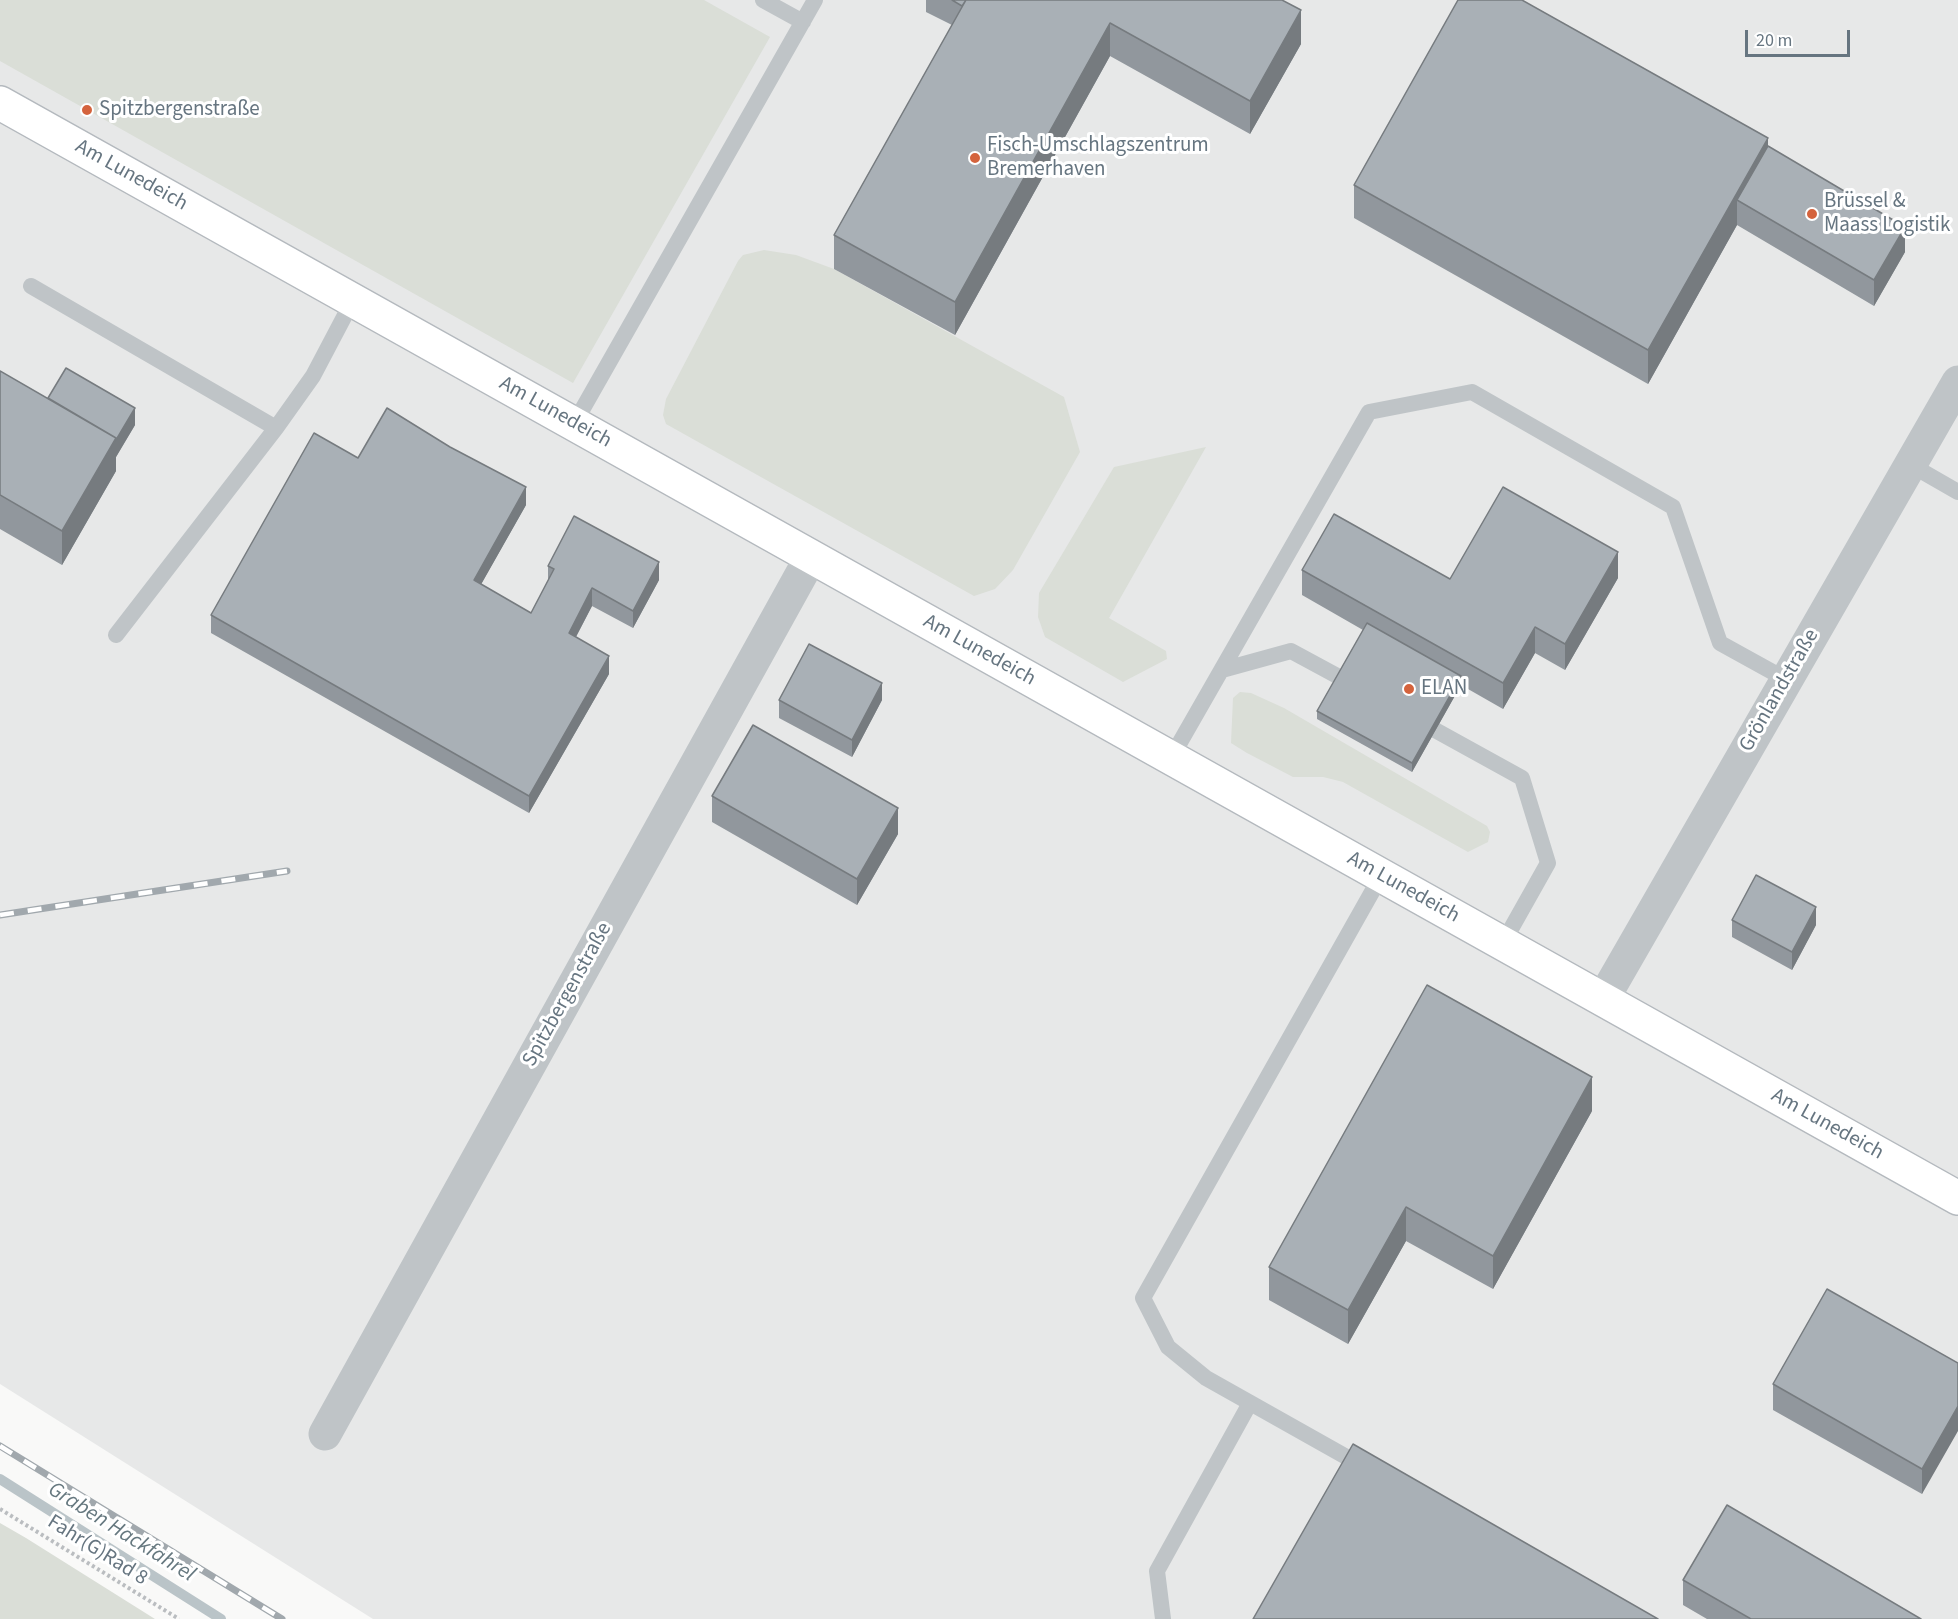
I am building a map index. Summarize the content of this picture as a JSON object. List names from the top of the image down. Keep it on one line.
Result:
{"streets":{"street":["Am Lunedeich","Grönlandstraße","Spitzbergenstraße"],"path":["Fahr(G)Rad 8"]},"crossings":[["Am Lunedeich","Grönlandstraße"],["Am Lunedeich","Spitzbergenstraße"]],"water":["Graben Hackfahrel"],"places":["Spitzbergenstraße","Fisch-Umschlagszentrum Bremerhaven","Brüssel & Maass Logistik","ELAN"],"scale_bar":"20 m"}
